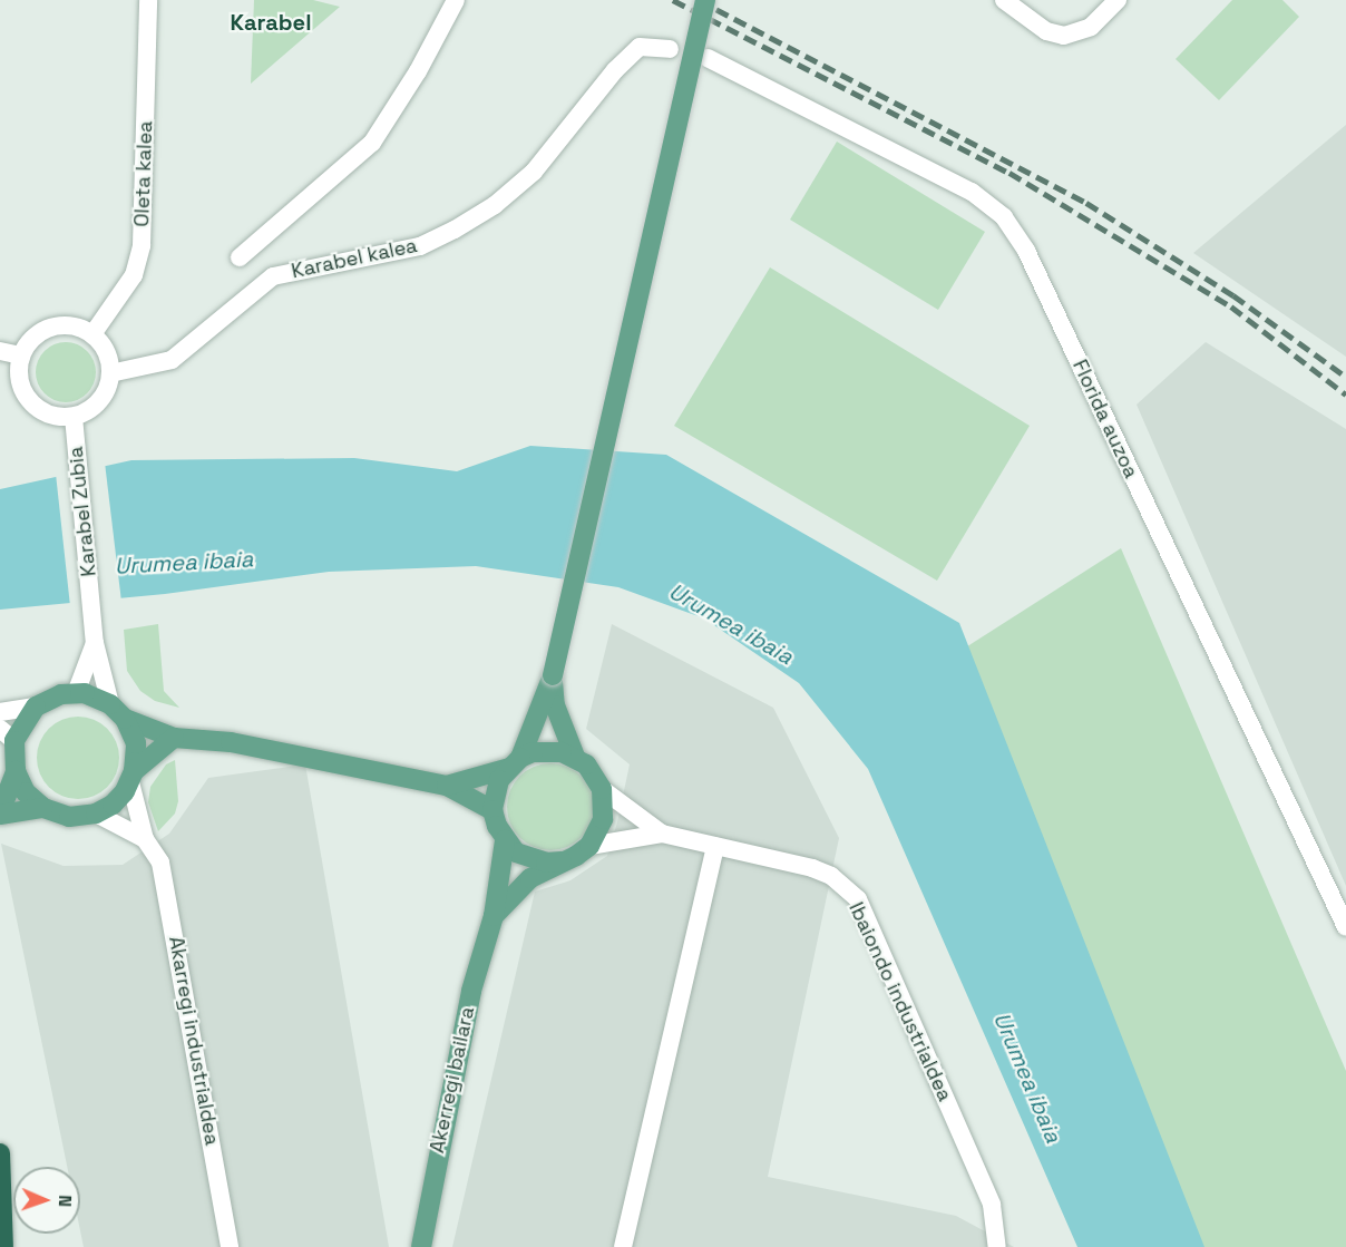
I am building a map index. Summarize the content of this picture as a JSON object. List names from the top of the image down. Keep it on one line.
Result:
{"streets":{"main road":["Akerregi bailara"],"street":["Oleta kalea","Karabel kalea","Florida auzoa","Karabel Zubia","Ibaiondo industrialdea","Akarregi industrialdea"]},"crossings":[["Oleta kalea","Karabel kalea"],["Oleta kalea","Karabel Zubia"],["Karabel kalea","Karabel Zubia"]],"districts":["Karabel"],"water":["Urumea ibaia"],"north":"right"}
